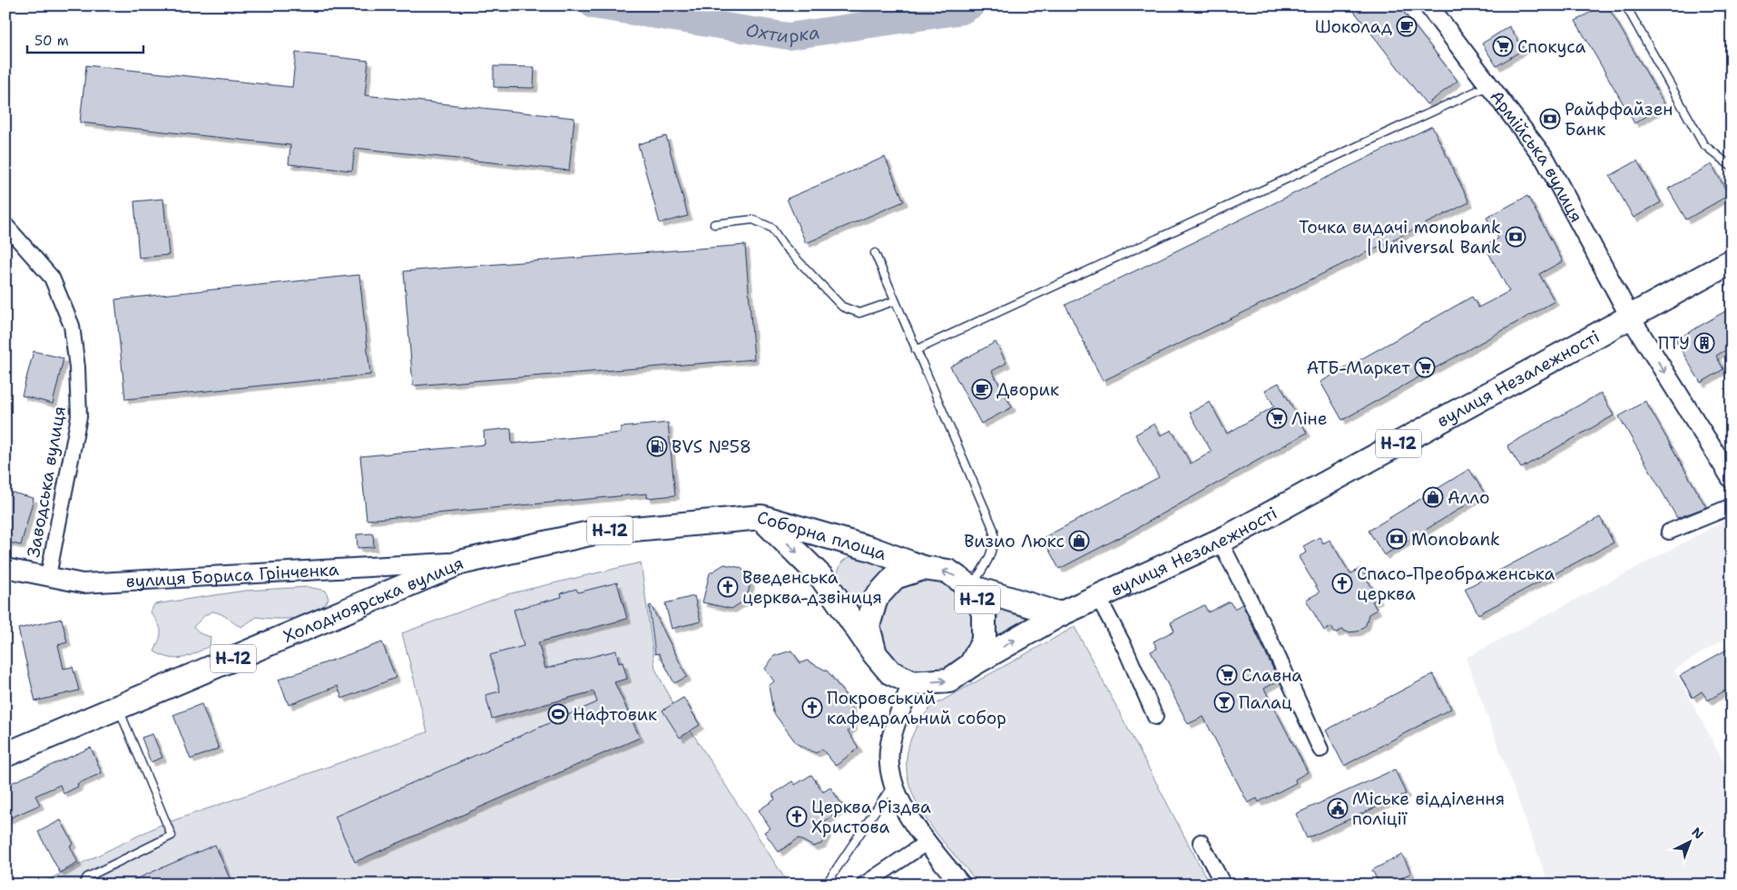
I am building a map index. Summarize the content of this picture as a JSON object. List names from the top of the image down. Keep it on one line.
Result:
{"streets":{"main road":["вулиця Незалежності","Н-12","Соборна площа","Холодноярська вулиця"],"street":["Армійська вулиця","Заводська вулиця","вулиця Бориса Грінченка"]},"crossings":[["Армійська вулиця","вулиця Незалежності"],["вулиця Незалежності","Соборна площа"],["Заводська вулиця","вулиця Бориса Грінченка"],["Соборна площа","Холодноярська вулиця"],["вулиця Бориса Грінченка","Холодноярська вулиця"]],"water":["Охтирка"],"places":{"cafe":["Шоколад","Дворик"],"supermarket":["Спокуса","АТБ-Маркет","Ліне","Славна"],"bank":["Райффайзен Банк","Точка видачі monobank | Universal Bank","Monobank"],"building":["ПТУ"],"fuel station":["BVS №58"],"shop":["Алло","Визио Люкс"],"church":["Спасо-Преображенська церква","Введенська церква-дзвіниця","Покровський кафедральний собор","Церква Різдва Христова"],"bar":["Палац"],"sports":["Нафтовик"],"public building":["Міське відділення поліції"]},"scale_bar":"50 m","north":"top right"}
